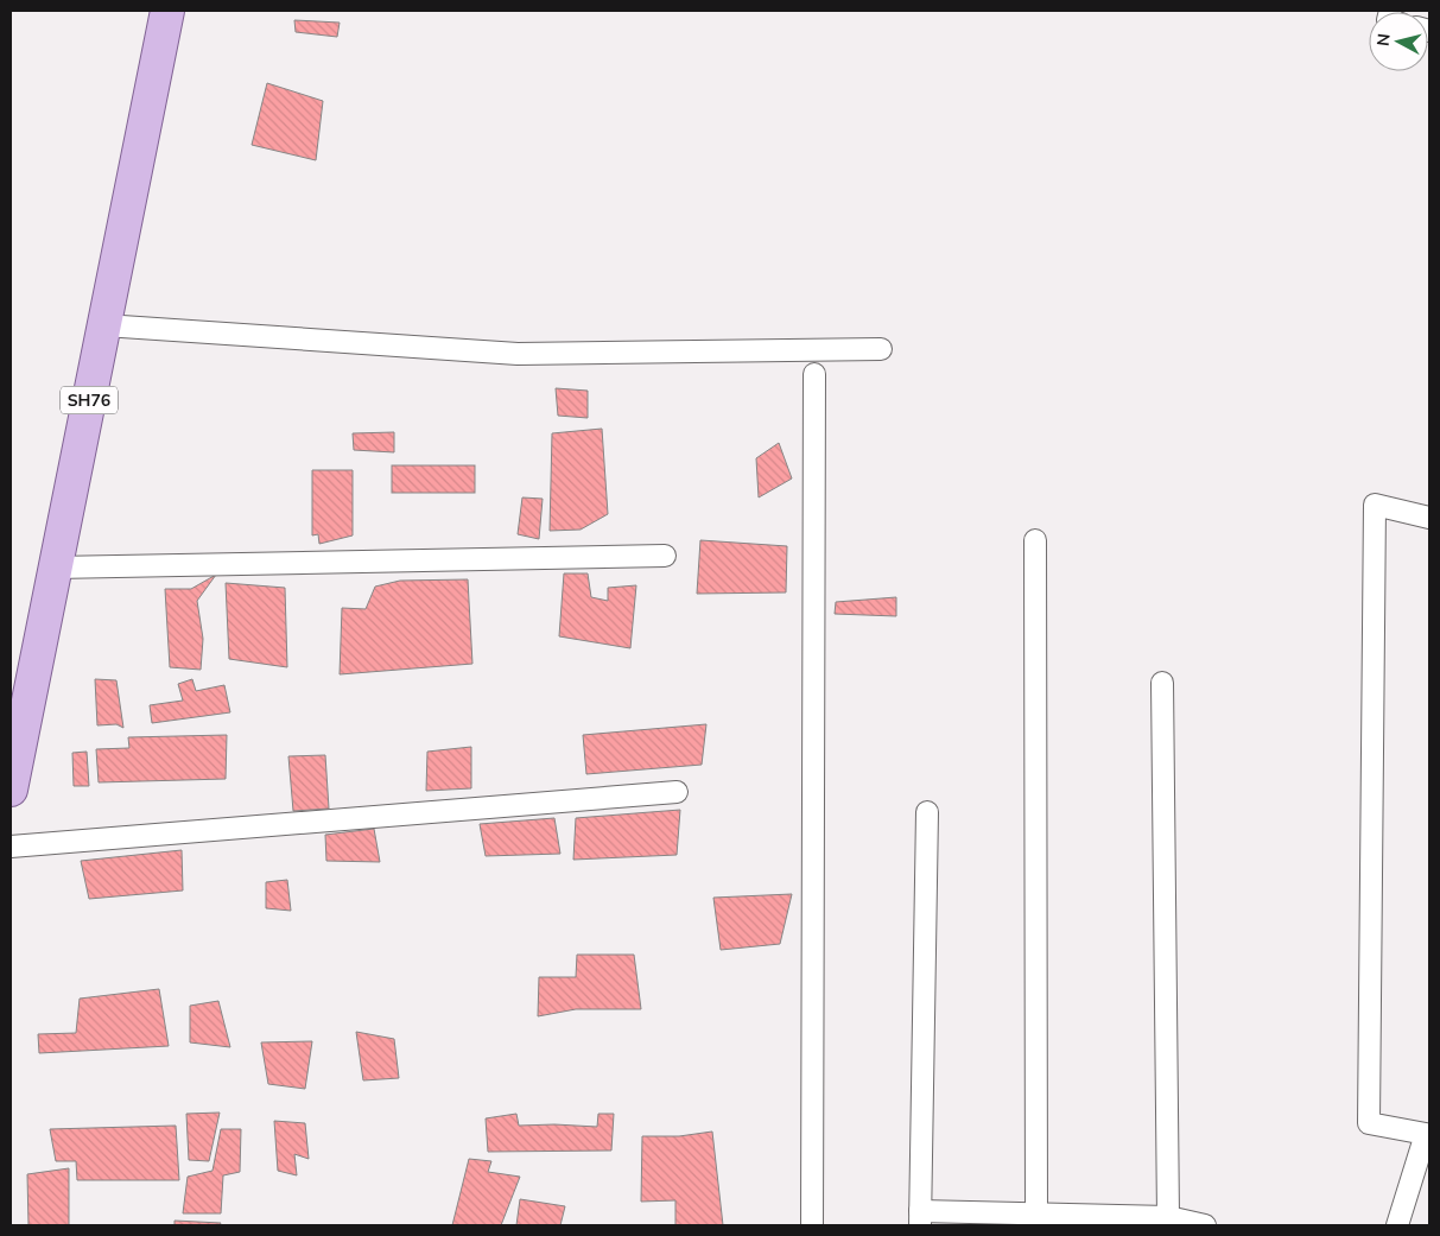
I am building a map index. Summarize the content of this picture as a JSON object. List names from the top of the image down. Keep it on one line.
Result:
{"streets":{"main road":["SH76"]},"north":"left"}
